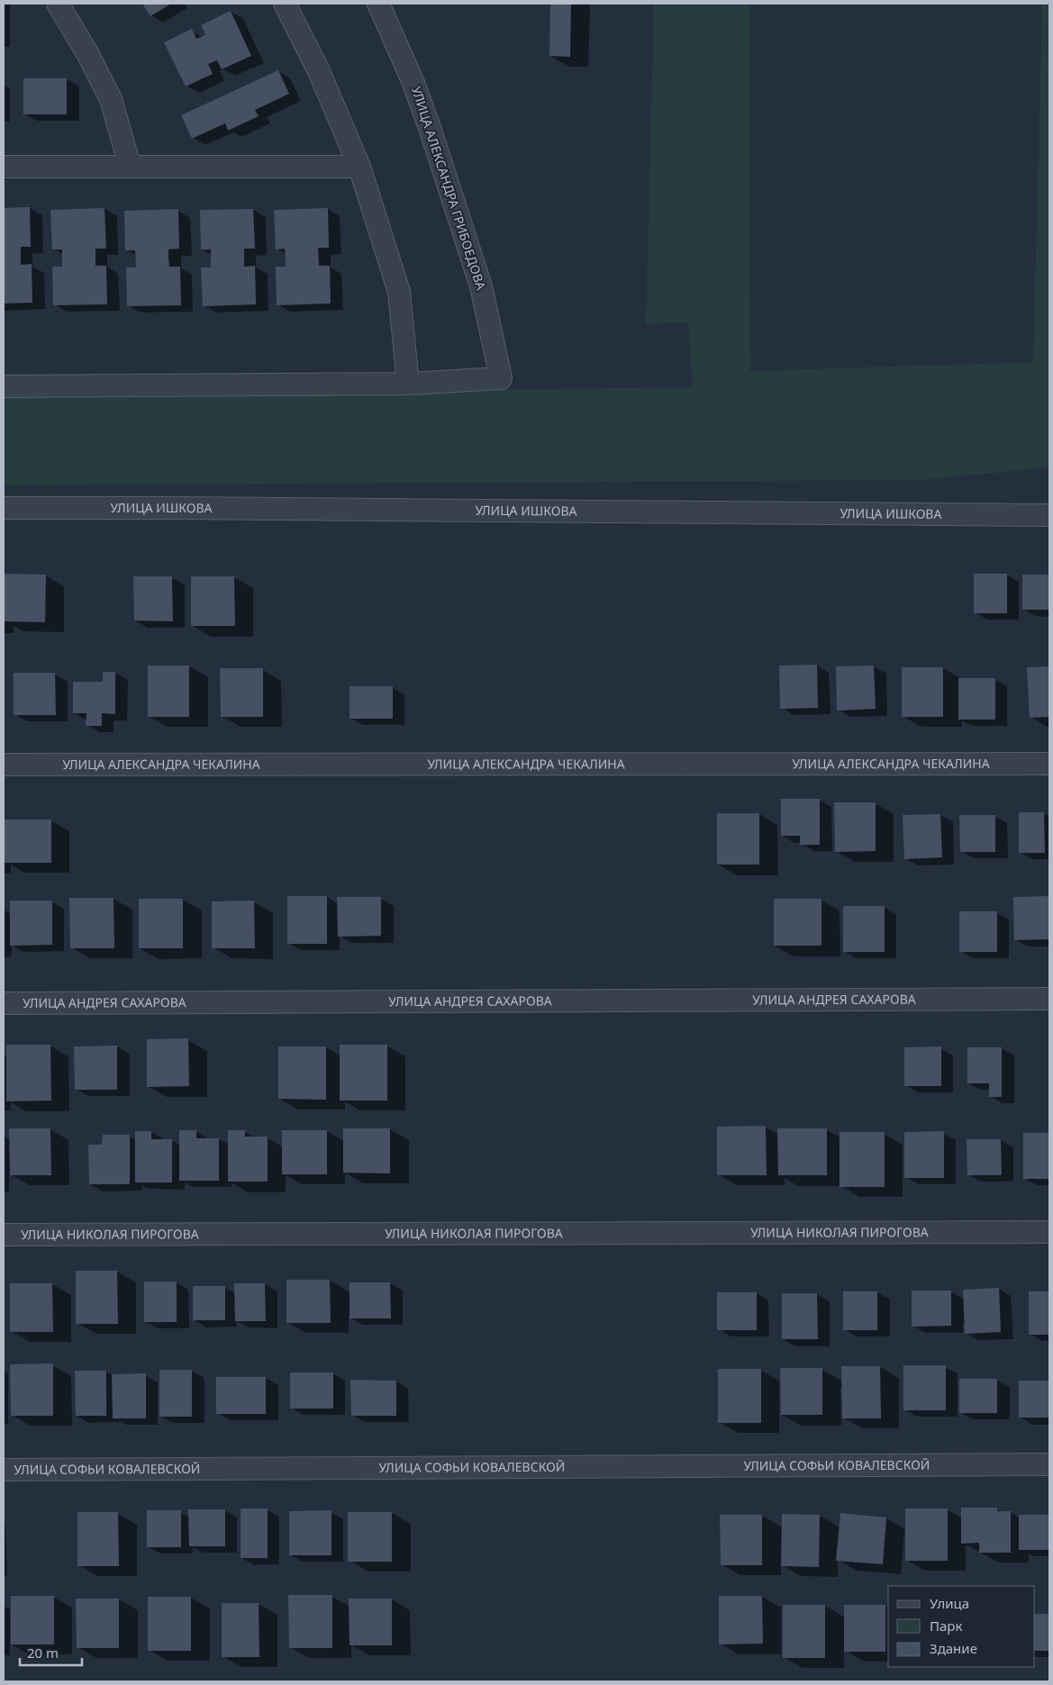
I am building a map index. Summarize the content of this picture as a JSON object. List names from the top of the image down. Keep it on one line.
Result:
{"streets":{"street":["УЛИЦА АЛЕКСАНДРА ГРИБОЕДОВА","УЛИЦА ИШКОВА","УЛИЦА АЛЕКСАНДРА ЧЕКАЛИНА","УЛИЦА АНДРЕЯ САХАРОВА","УЛИЦА НИКОЛАЯ ПИРОГОВА","УЛИЦА СОФЬИ КОВАЛЕВСКОЙ"]},"legend":["Улица","Парк","Здание"],"scale_bar":"20 m"}
